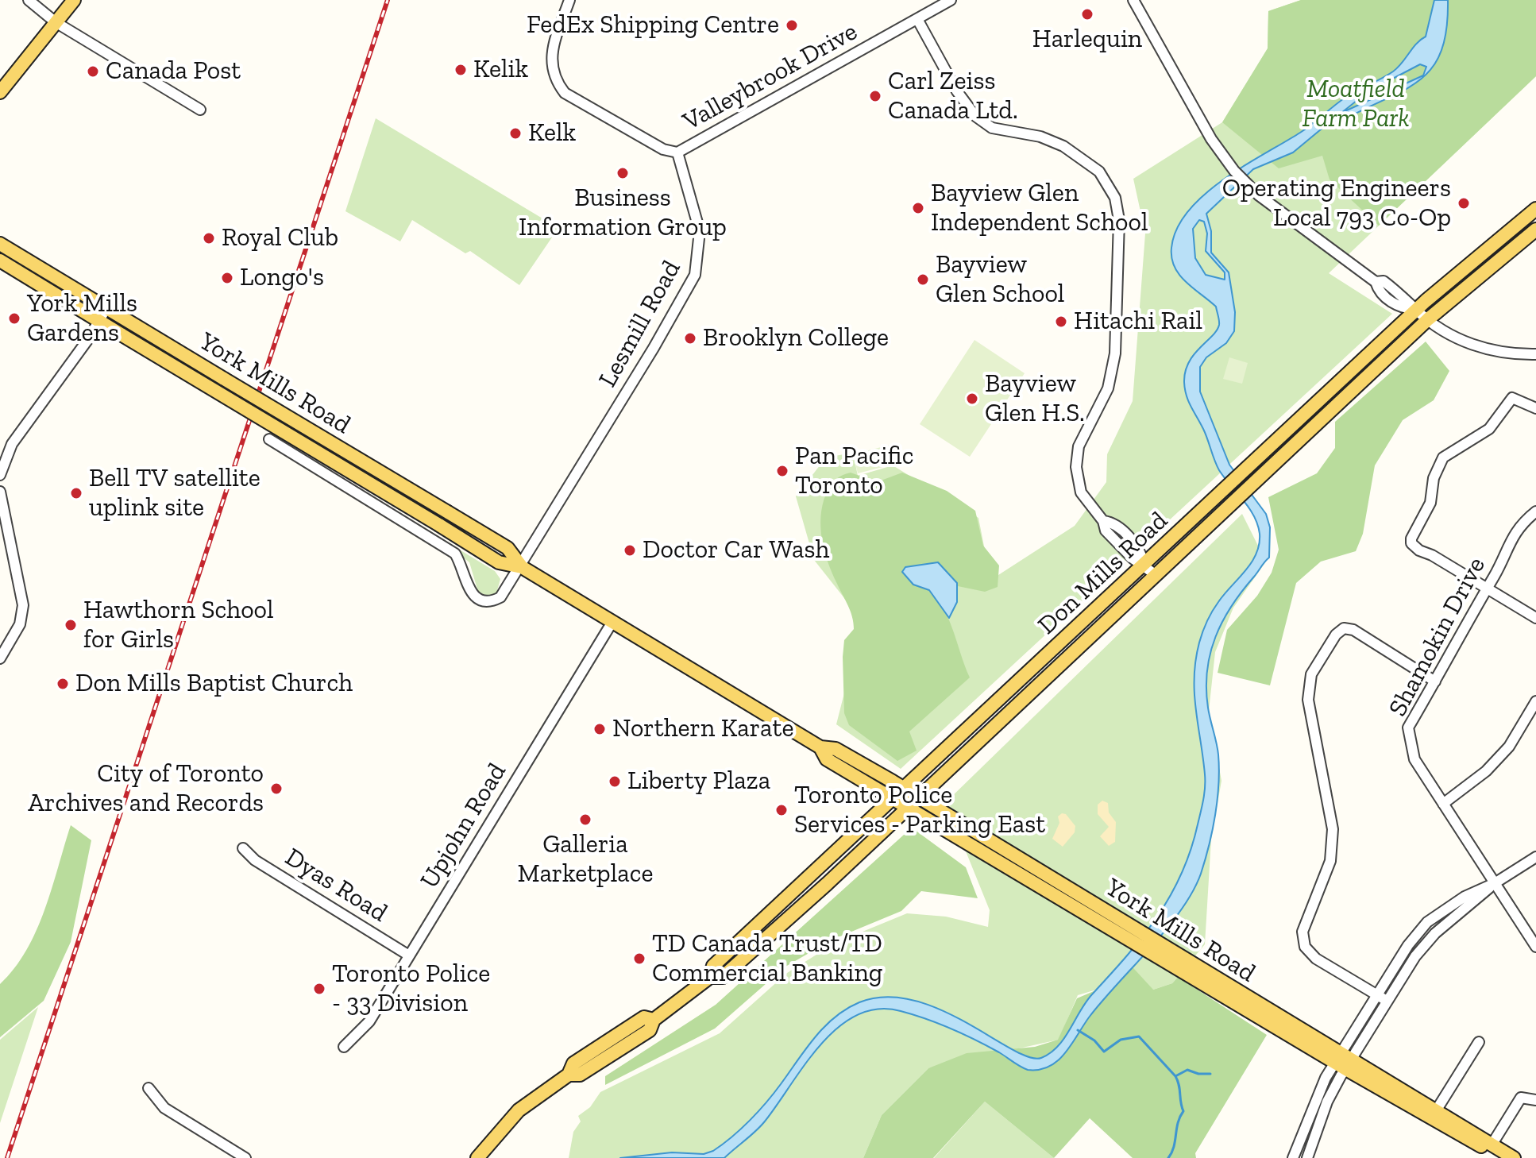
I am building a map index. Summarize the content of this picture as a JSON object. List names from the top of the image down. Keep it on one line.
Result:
{"streets":{"main road":["York Mills Road","Don Mills Road"],"street":["Valleybrook Drive","Lesmill Road","Shamokin Drive","Upjohn Road","Dyas Road"]},"crossings":[["Valleybrook Drive","Lesmill Road"],["Lesmill Road","York Mills Road"],["York Mills Road","Don Mills Road"],["York Mills Road","Upjohn Road"],["Upjohn Road","Dyas Road"]],"parks":["Moatfield Farm Park"],"places":["Harlequin","FedEx Shipping Centre","Kelik","Canada Post","Carl Zeiss Canada Ltd.","Kelk","Business Information Group","Operating Engineers Local 793 Co-Op","Bayview Glen Independent School","Royal Club","Longo's","Bayview Glen School","York Mills Gardens","Hitachi Rail","Brooklyn College","Bayview Glen H.S.","Pan Pacific Toronto","Bell TV satellite uplink site","Doctor Car Wash","Hawthorn School for Girls","Don Mills Baptist Church","Northern Karate","Liberty Plaza","City of Toronto Archives and Records","Toronto Police Services - Parking East","Galleria Marketplace","TD Canada Trust/TD Commercial Banking","Toronto Police - 33 Division"]}
